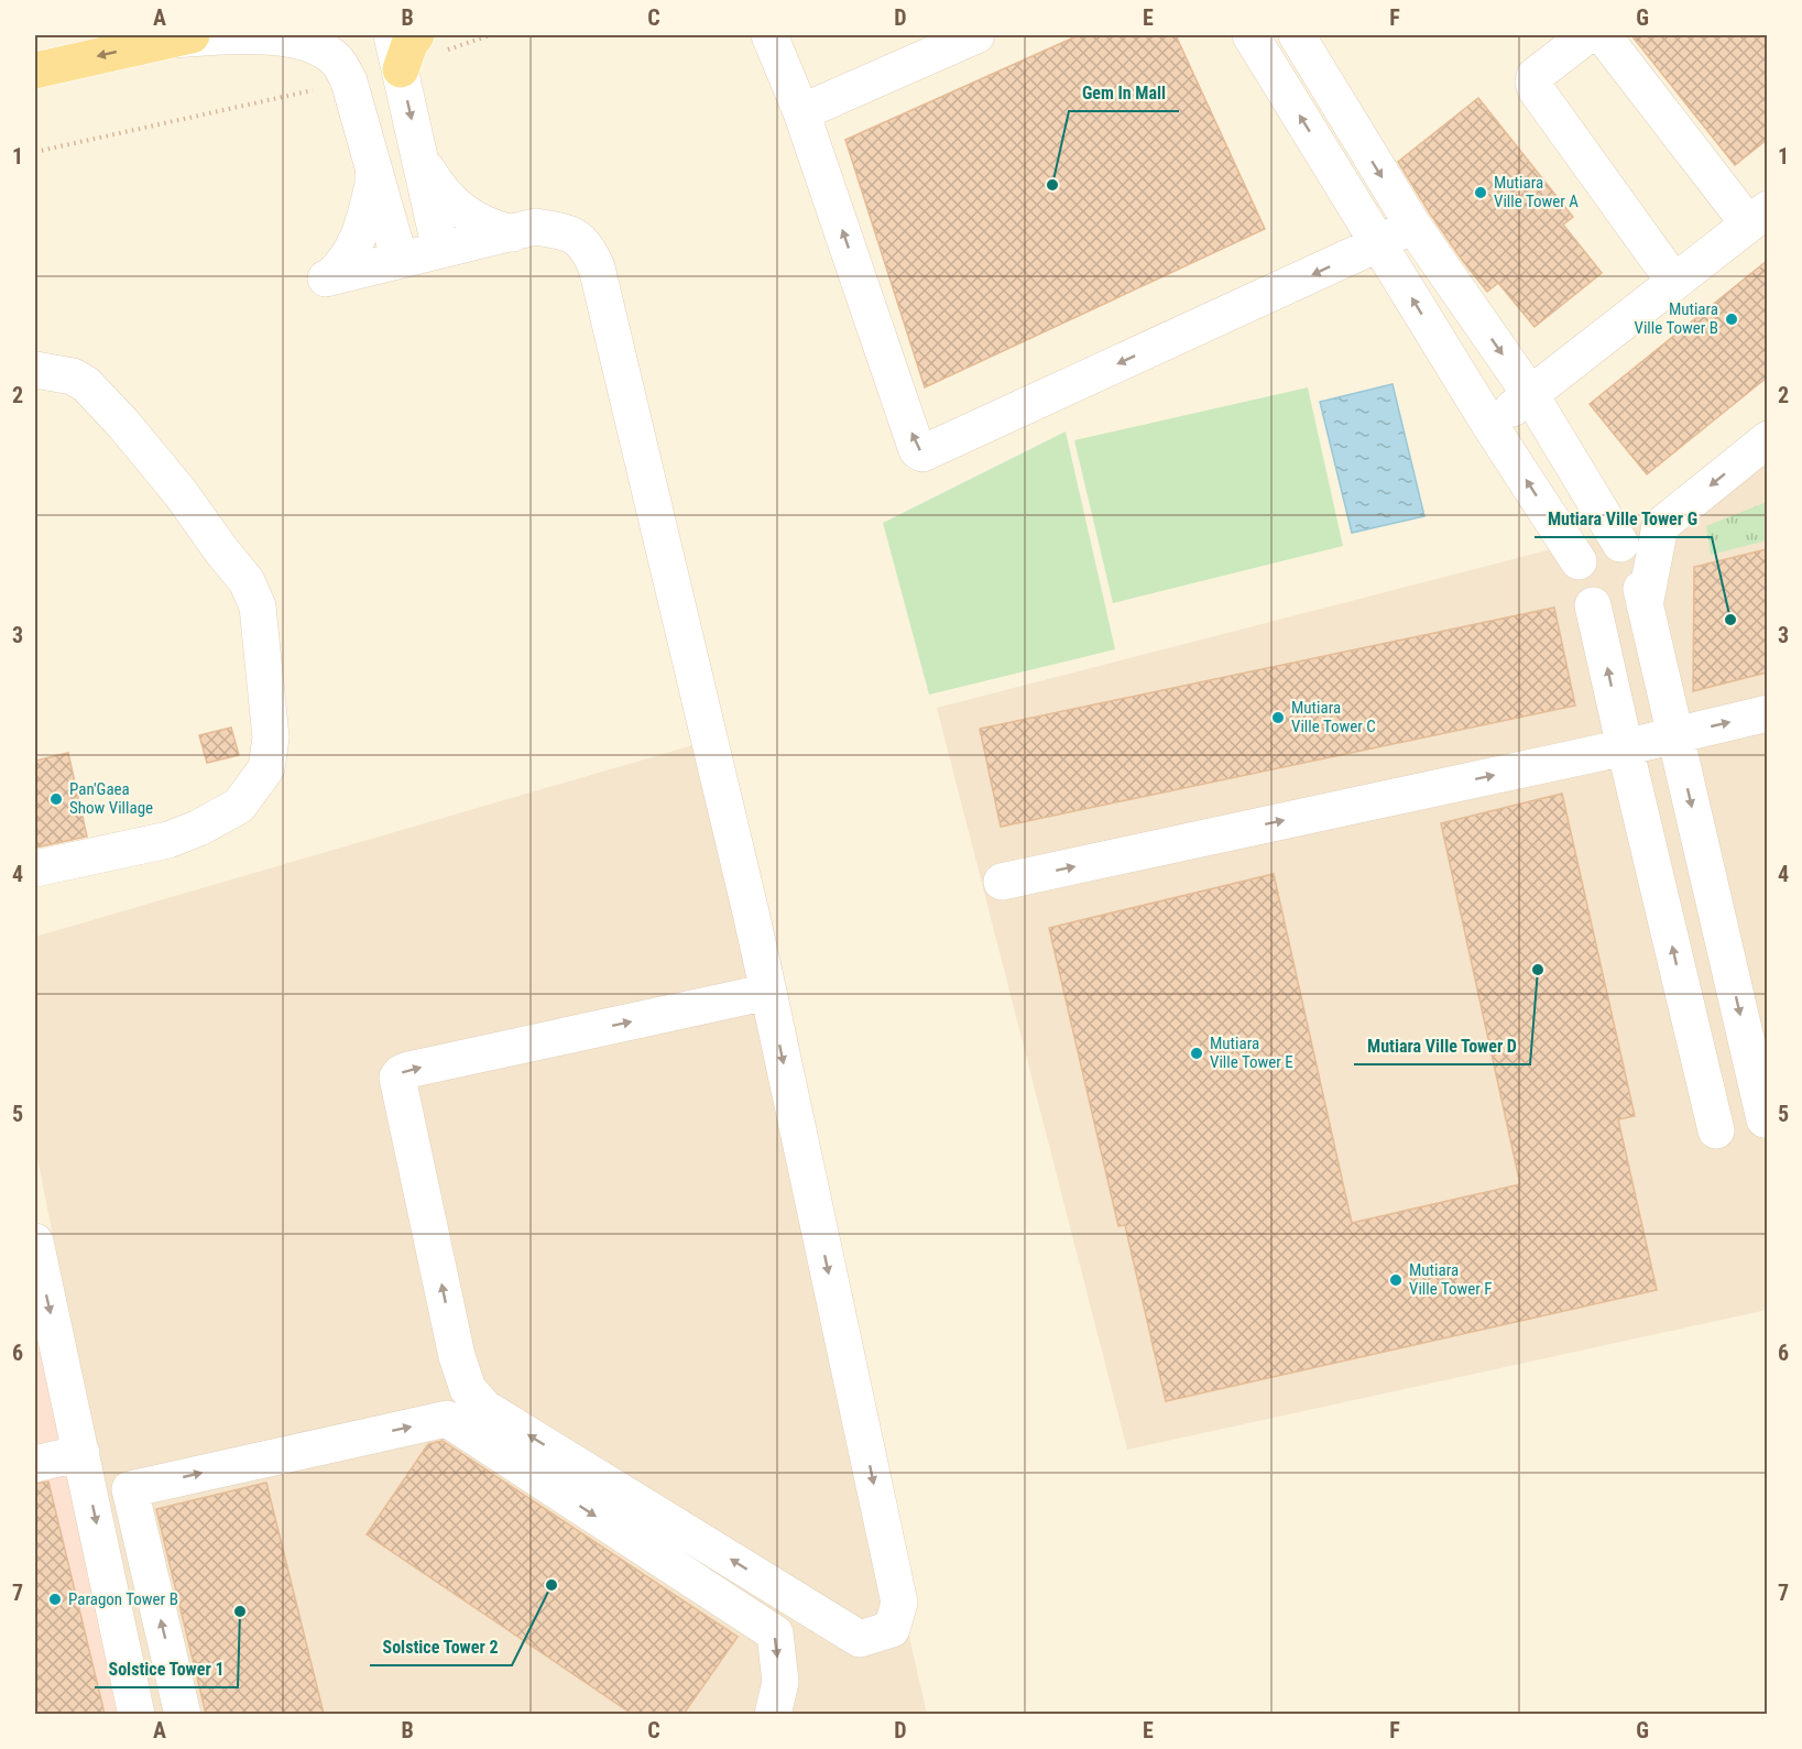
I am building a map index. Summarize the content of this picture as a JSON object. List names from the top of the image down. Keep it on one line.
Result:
{"places":["Gem In Mall","Mutiara Ville Tower A","Mutiara Ville Tower B","Mutiara Ville Tower G","Mutiara Ville Tower C","Pan'Gaea Show Village","Mutiara Ville Tower D","Mutiara Ville Tower E","Mutiara Ville Tower F","Solstice Tower 2","Paragon Tower B","Solstice Tower 1"],"grid":{"columns":["A","B","C","D","E","F","G"],"rows":["1","2","3","4","5","6","7"]}}
